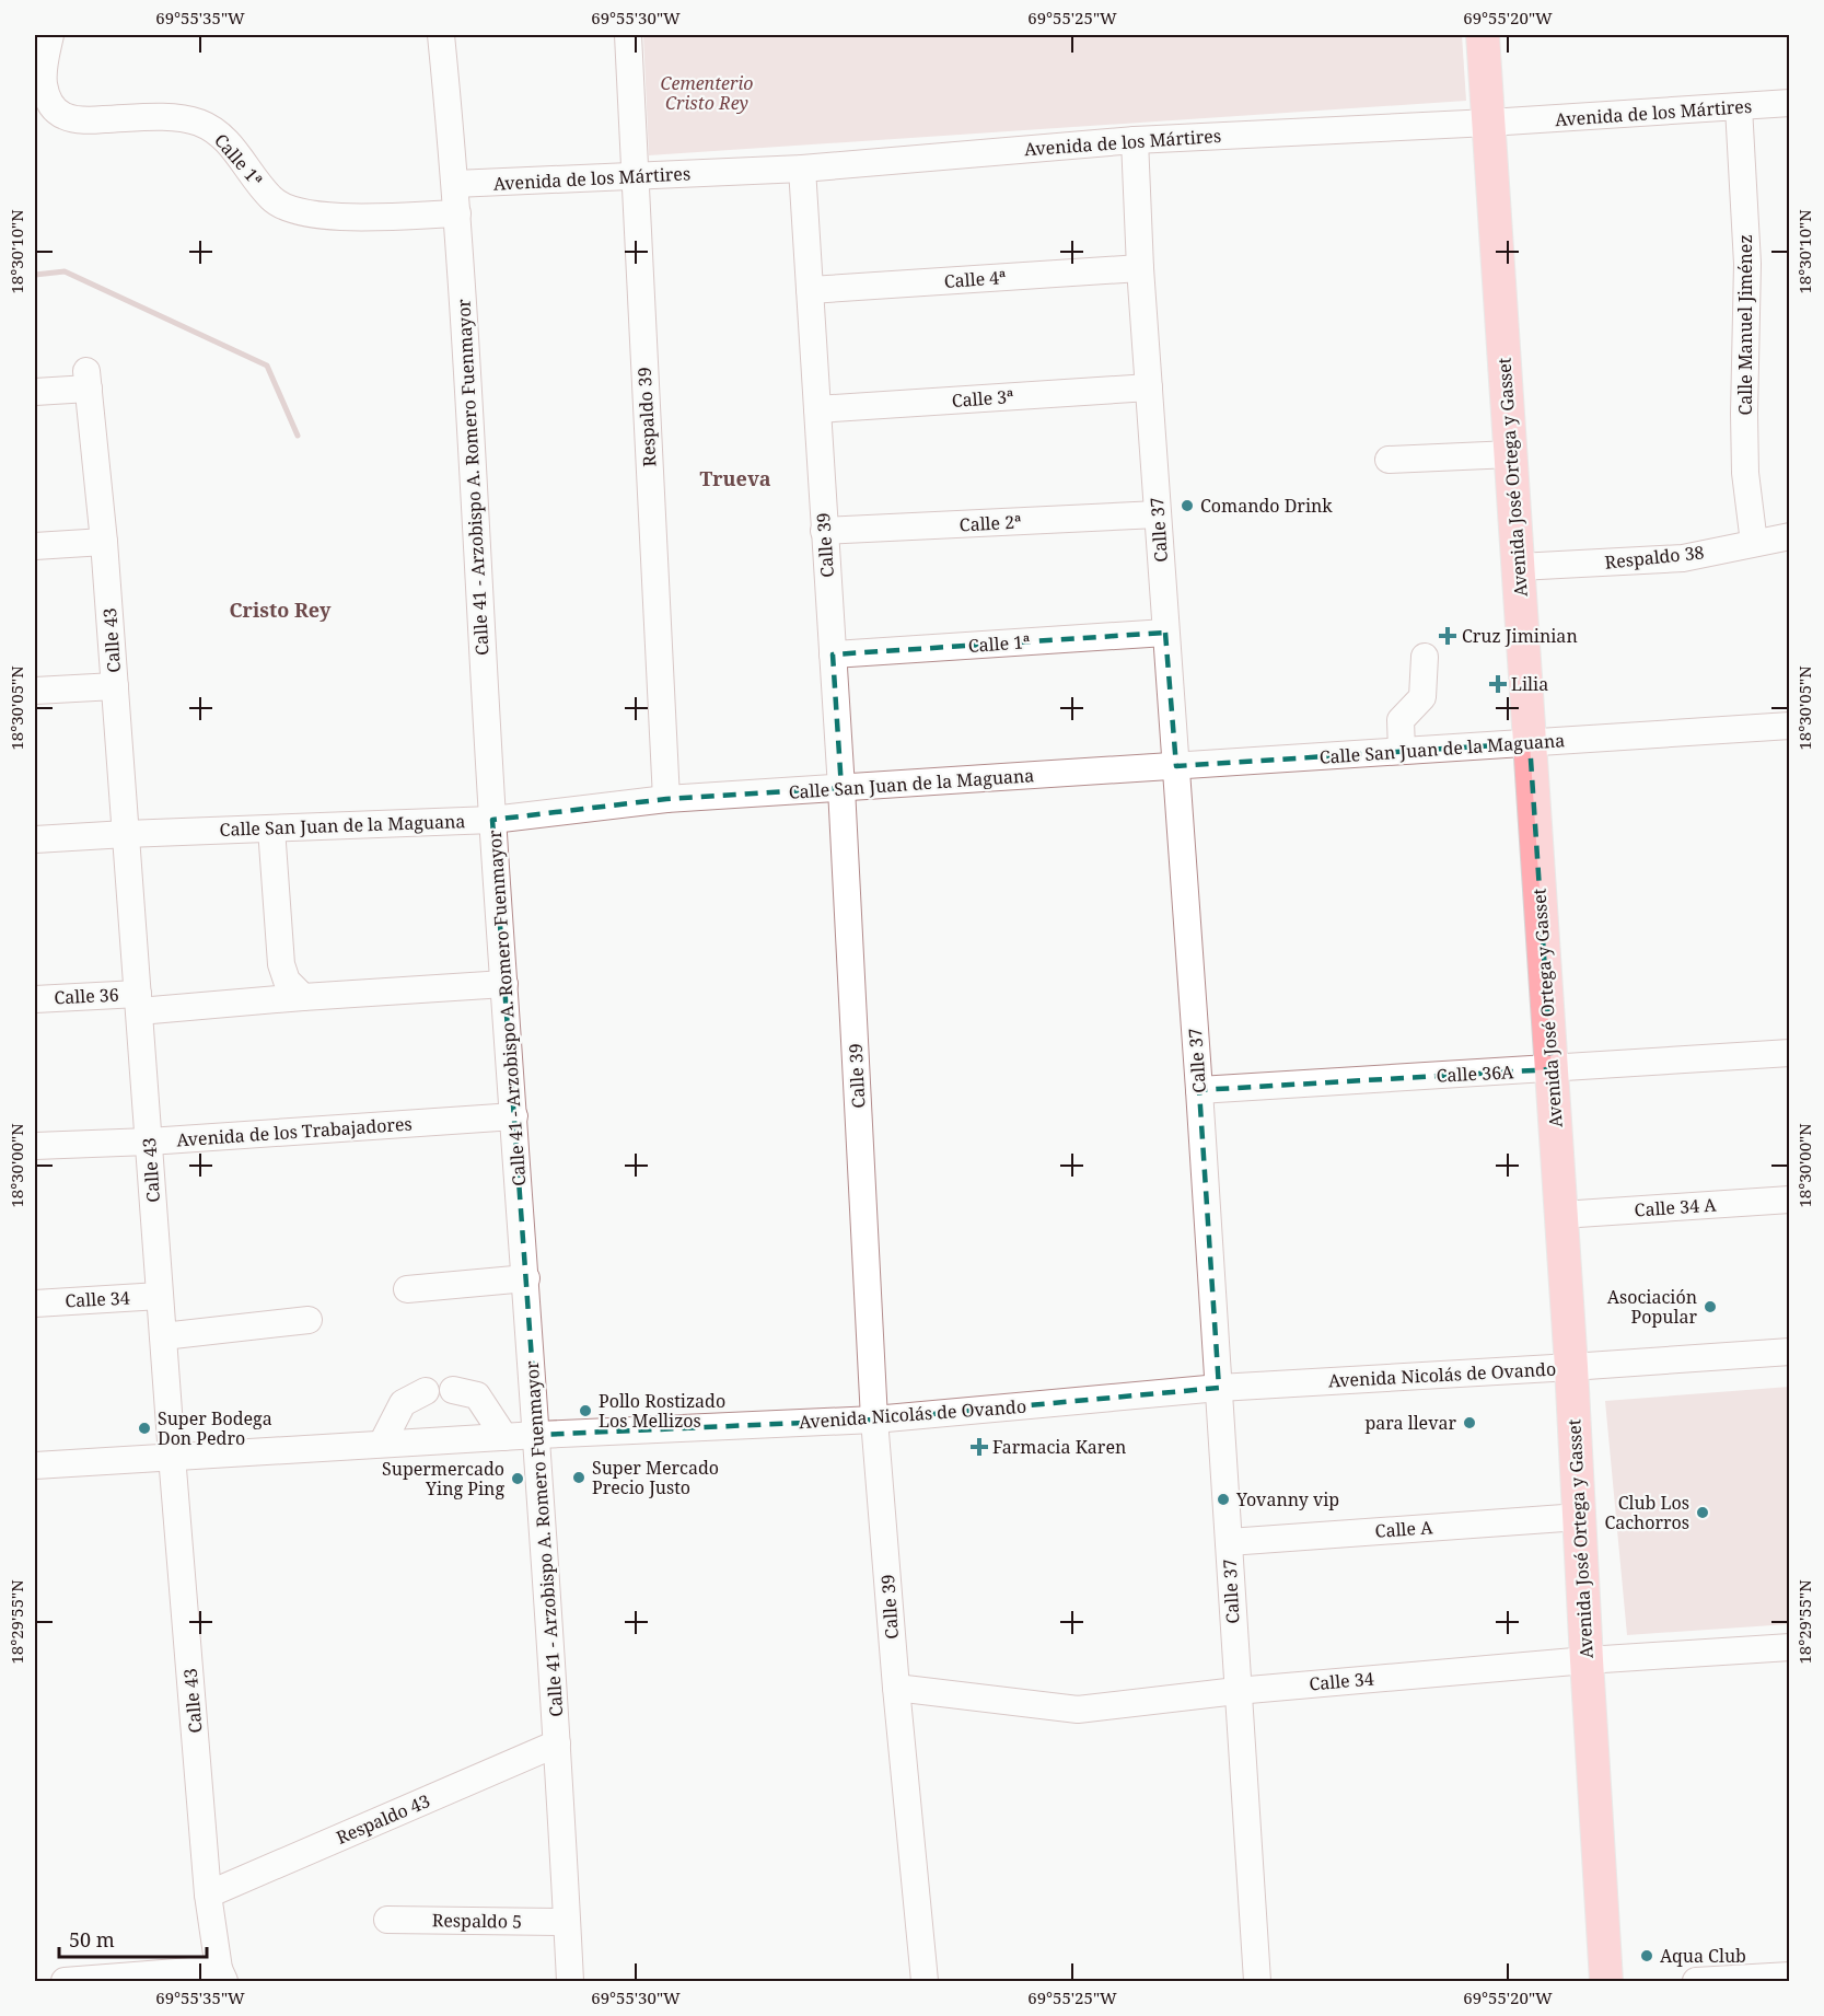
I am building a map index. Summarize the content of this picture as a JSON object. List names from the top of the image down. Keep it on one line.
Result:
{"streets":{"main road":["Avenida José Ortega y Gasset"],"street":["Avenida de los Mártires","Calle 1ª","Calle 4ª","Calle Manuel Jiménez","Calle 3ª","Respaldo 39","Calle 41 - Arzobispo A. Romero Fuenmayor","Calle 2ª","Calle 37","Calle 39","Respaldo 38","Calle 43","Calle San Juan de la Maguana","Calle 36","Calle 36A","Avenida de los Trabajadores","Calle 34 A","Calle 34","Avenida Nicolás de Ovando","Calle A","Respaldo 43","Respaldo 5"]},"crossings":[["Avenida de los Mártires","Calle Manuel Jiménez"],["Avenida de los Mártires","Respaldo 39"],["Avenida de los Mártires","Calle 41 - Arzobispo A. Romero Fuenmayor"],["Avenida de los Mártires","Avenida José Ortega y Gasset"],["Avenida de los Mártires","Calle 37"],["Avenida de los Mártires","Calle 39"],["Calle 1ª","Calle 41 - Arzobispo A. Romero Fuenmayor"],["Calle 1ª","Calle 37"],["Calle 1ª","Calle 39"],["Calle 4ª","Calle 37"],["Calle 4ª","Calle 39"],["Calle Manuel Jiménez","Respaldo 38"],["Calle 3ª","Calle 37"],["Calle 3ª","Calle 39"],["Respaldo 39","Calle San Juan de la Maguana"],["Calle 41 - Arzobispo A. Romero Fuenmayor","Calle San Juan de la Maguana"],["Calle 41 - Arzobispo A. Romero Fuenmayor","Calle 36"],["Calle 41 - Arzobispo A. Romero Fuenmayor","Avenida de los Trabajadores"],["Calle 41 - Arzobispo A. Romero Fuenmayor","Avenida Nicolás de Ovando"],["Calle 41 - Arzobispo A. Romero Fuenmayor","Respaldo 43"],["Calle 41 - Arzobispo A. Romero Fuenmayor","Respaldo 5"],["Avenida José Ortega y Gasset","Respaldo 38"],["Avenida José Ortega y Gasset","Calle San Juan de la Maguana"],["Avenida José Ortega y Gasset","Calle 36A"],["Avenida José Ortega y Gasset","Calle 34 A"],["Avenida José Ortega y Gasset","Calle 34"],["Avenida José Ortega y Gasset","Avenida Nicolás de Ovando"],["Avenida José Ortega y Gasset","Calle A"],["Calle 2ª","Calle 37"],["Calle 2ª","Calle 39"],["Calle 37","Calle San Juan de la Maguana"],["Calle 37","Calle 36A"],["Calle 37","Calle 34"],["Calle 37","Avenida Nicolás de Ovando"],["Calle 37","Calle A"],["Calle 39","Calle San Juan de la Maguana"],["Calle 39","Calle 34"],["Calle 39","Avenida Nicolás de Ovando"],["Calle 43","Calle San Juan de la Maguana"],["Calle 43","Calle 36"],["Calle 43","Avenida de los Trabajadores"],["Calle 43","Calle 34"],["Calle 43","Avenida Nicolás de Ovando"],["Calle 43","Respaldo 43"]],"districts":["Trueva","Cristo Rey"],"parks":["Cementerio Cristo Rey"],"places":{"other":["Comando Drink","Asociación Popular","Pollo Rostizado Los Mellizos","para llevar","Super Bodega Don Pedro","Super Mercado Precio Justo","Supermercado Ying Ping","Yovanny vip","Club Los Cachorros","Aqua Club"],"health":["Cruz Jiminian","Lilia","Farmacia Karen"]},"scale_bar":"50 m","coordinates":["69°55'35\"W","69°55'30\"W","69°55'25\"W","69°55'20\"W","18°30'10\"N","18°30'05\"N","18°30'00\"N","18°29'55\"N"]}
